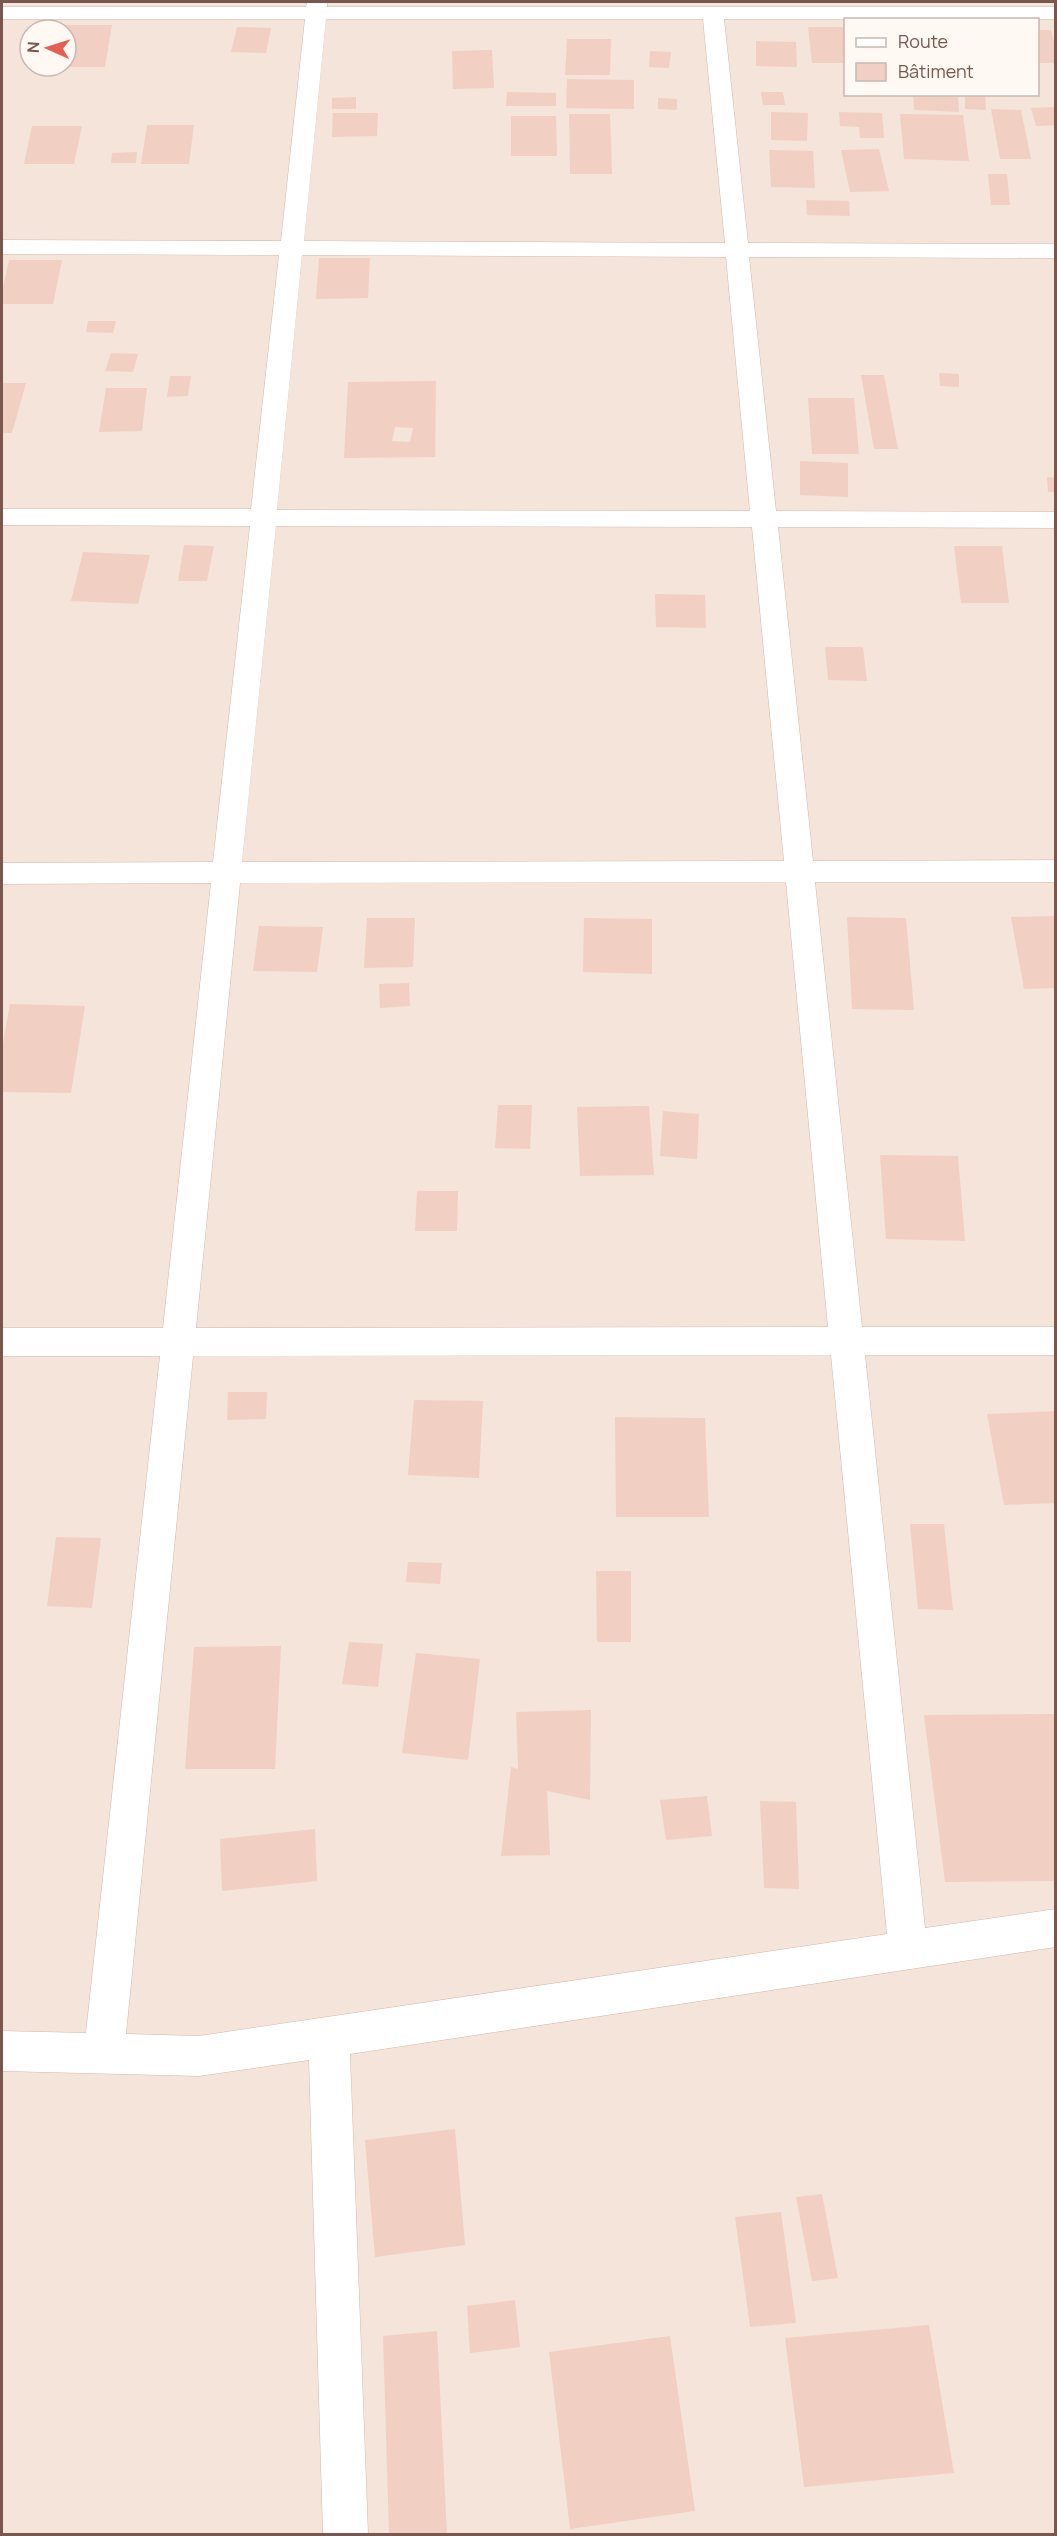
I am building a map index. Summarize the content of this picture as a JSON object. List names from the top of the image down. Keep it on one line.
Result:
{"legend":["Route","Bâtiment"],"north":"left"}
